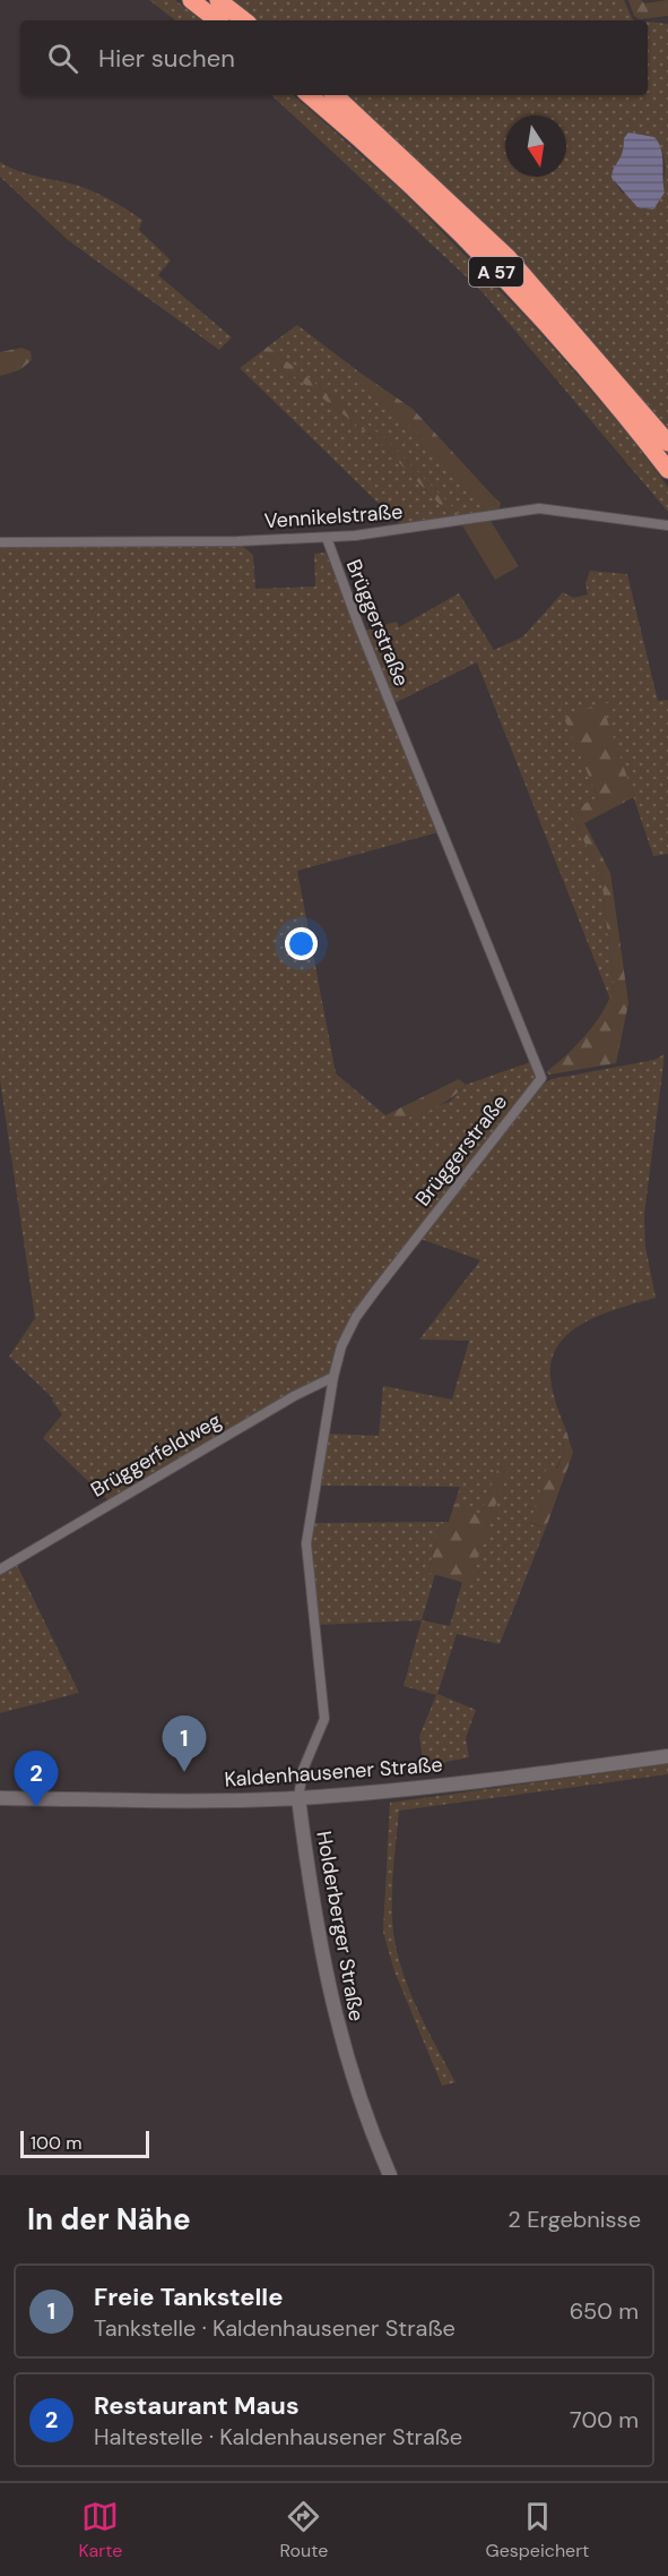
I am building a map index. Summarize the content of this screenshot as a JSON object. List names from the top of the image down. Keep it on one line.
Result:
{"streets":{"highway":["A 57"],"main road":["Kaldenhausener Straße","Holderberger Straße"],"street":["Vennikelstraße","Brüggerstraße","Brüggerfeldweg"]},"crossings":[["Vennikelstraße","Brüggerstraße"],["Brüggerstraße","Brüggerfeldweg"],["Brüggerstraße","Kaldenhausener Straße"],["Brüggerstraße","Holderberger Straße"],["Kaldenhausener Straße","Holderberger Straße"]],"scale_bar":"100 m","north":"bottom","page":{"search":"Hier suchen","pins":["1","2"],"scale":"100 m","heading":["In der Nähe","2 Ergebnisse"],"list":[{"mark":"1","name":"Freie Tankstelle","note":"Tankstelle · Kaldenhausener Straße","value":"650 m"},{"mark":"2","name":"Restaurant Maus","note":"Haltestelle · Kaldenhausener Straße","value":"700 m"}],"nav":["Karte","Route","Gespeichert"]}}
